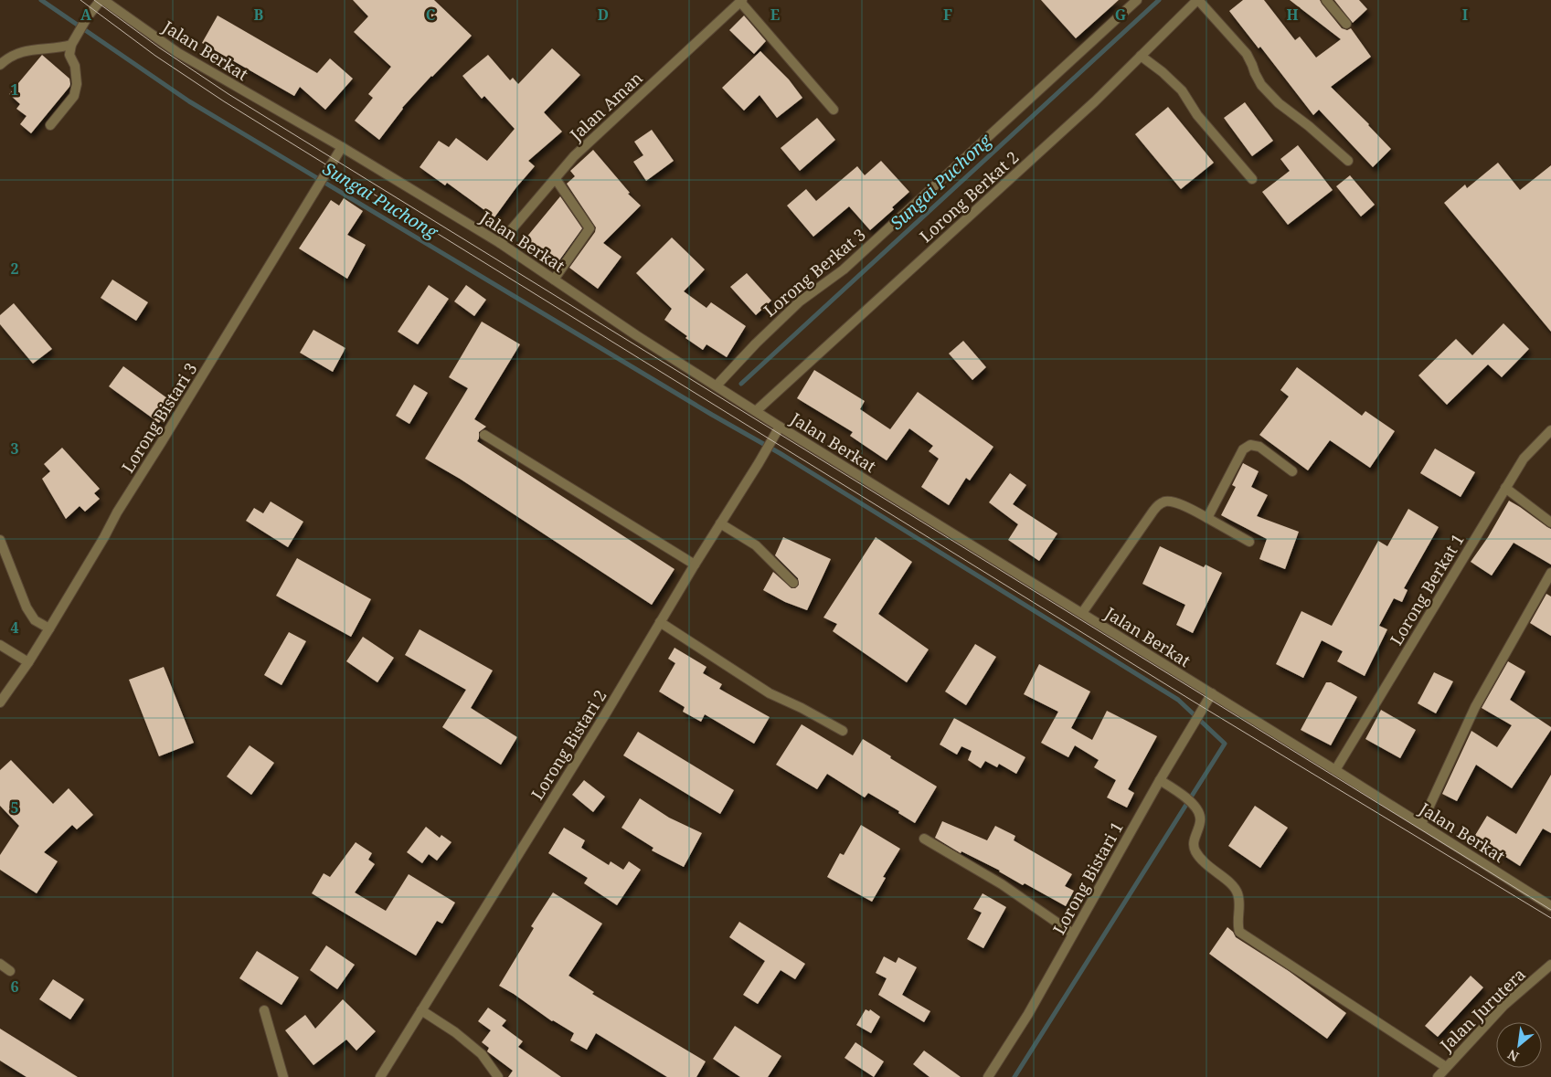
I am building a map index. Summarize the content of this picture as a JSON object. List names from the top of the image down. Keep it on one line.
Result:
{"streets":{"street":["Jalan Berkat","Jalan Aman","Lorong Berkat 2","Lorong Berkat 3","Lorong Bistari 3","Lorong Berkat 1","Lorong Bistari 2","Lorong Bistari 1","Jalan Jurutera"]},"crossings":[["Jalan Berkat","Jalan Aman"],["Jalan Berkat","Lorong Berkat 2"],["Jalan Berkat","Lorong Berkat 3"],["Jalan Berkat","Lorong Bistari 3"],["Jalan Berkat","Lorong Berkat 1"],["Jalan Berkat","Lorong Bistari 2"],["Jalan Berkat","Lorong Bistari 1"]],"water":["Sungai Puchong"],"north":"bottom left","grid":{"columns":["A","B","C","D","E","F","G","H","I"],"rows":["1","2","3","4","5","6"]}}
